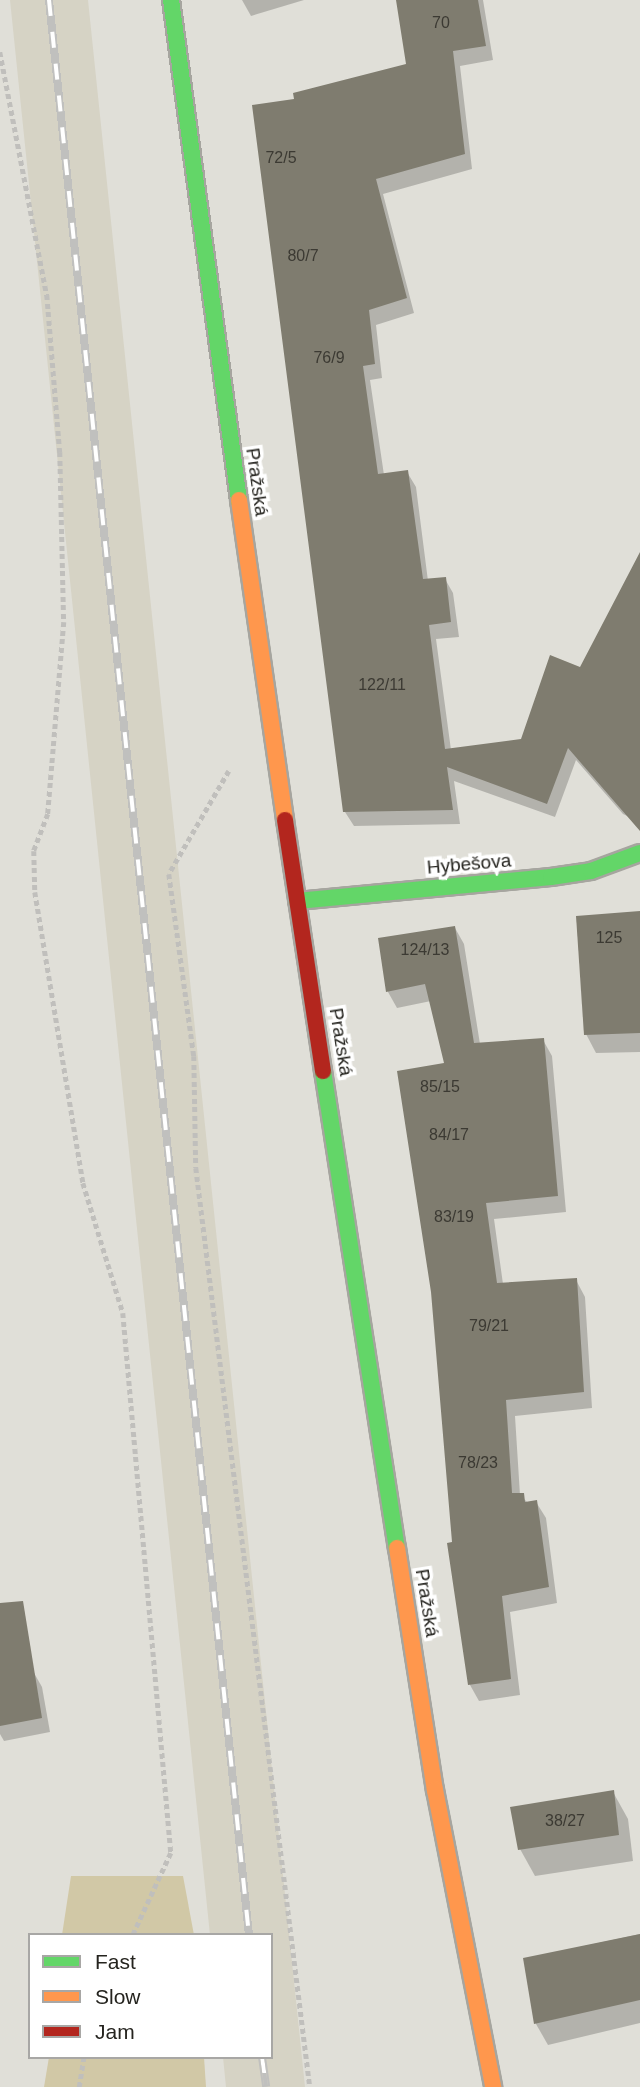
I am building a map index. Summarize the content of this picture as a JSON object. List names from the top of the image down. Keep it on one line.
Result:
{"streets":{"main road":["Pražská","Hybešova"]},"crossings":[["Pražská","Hybešova"]],"house_numbers":["70","72/5","80/7","76/9","122/11","125","124/13","85/15","84/17","83/19","79/21","78/23","38/27"],"legend":["Fast","Slow","Jam"]}
